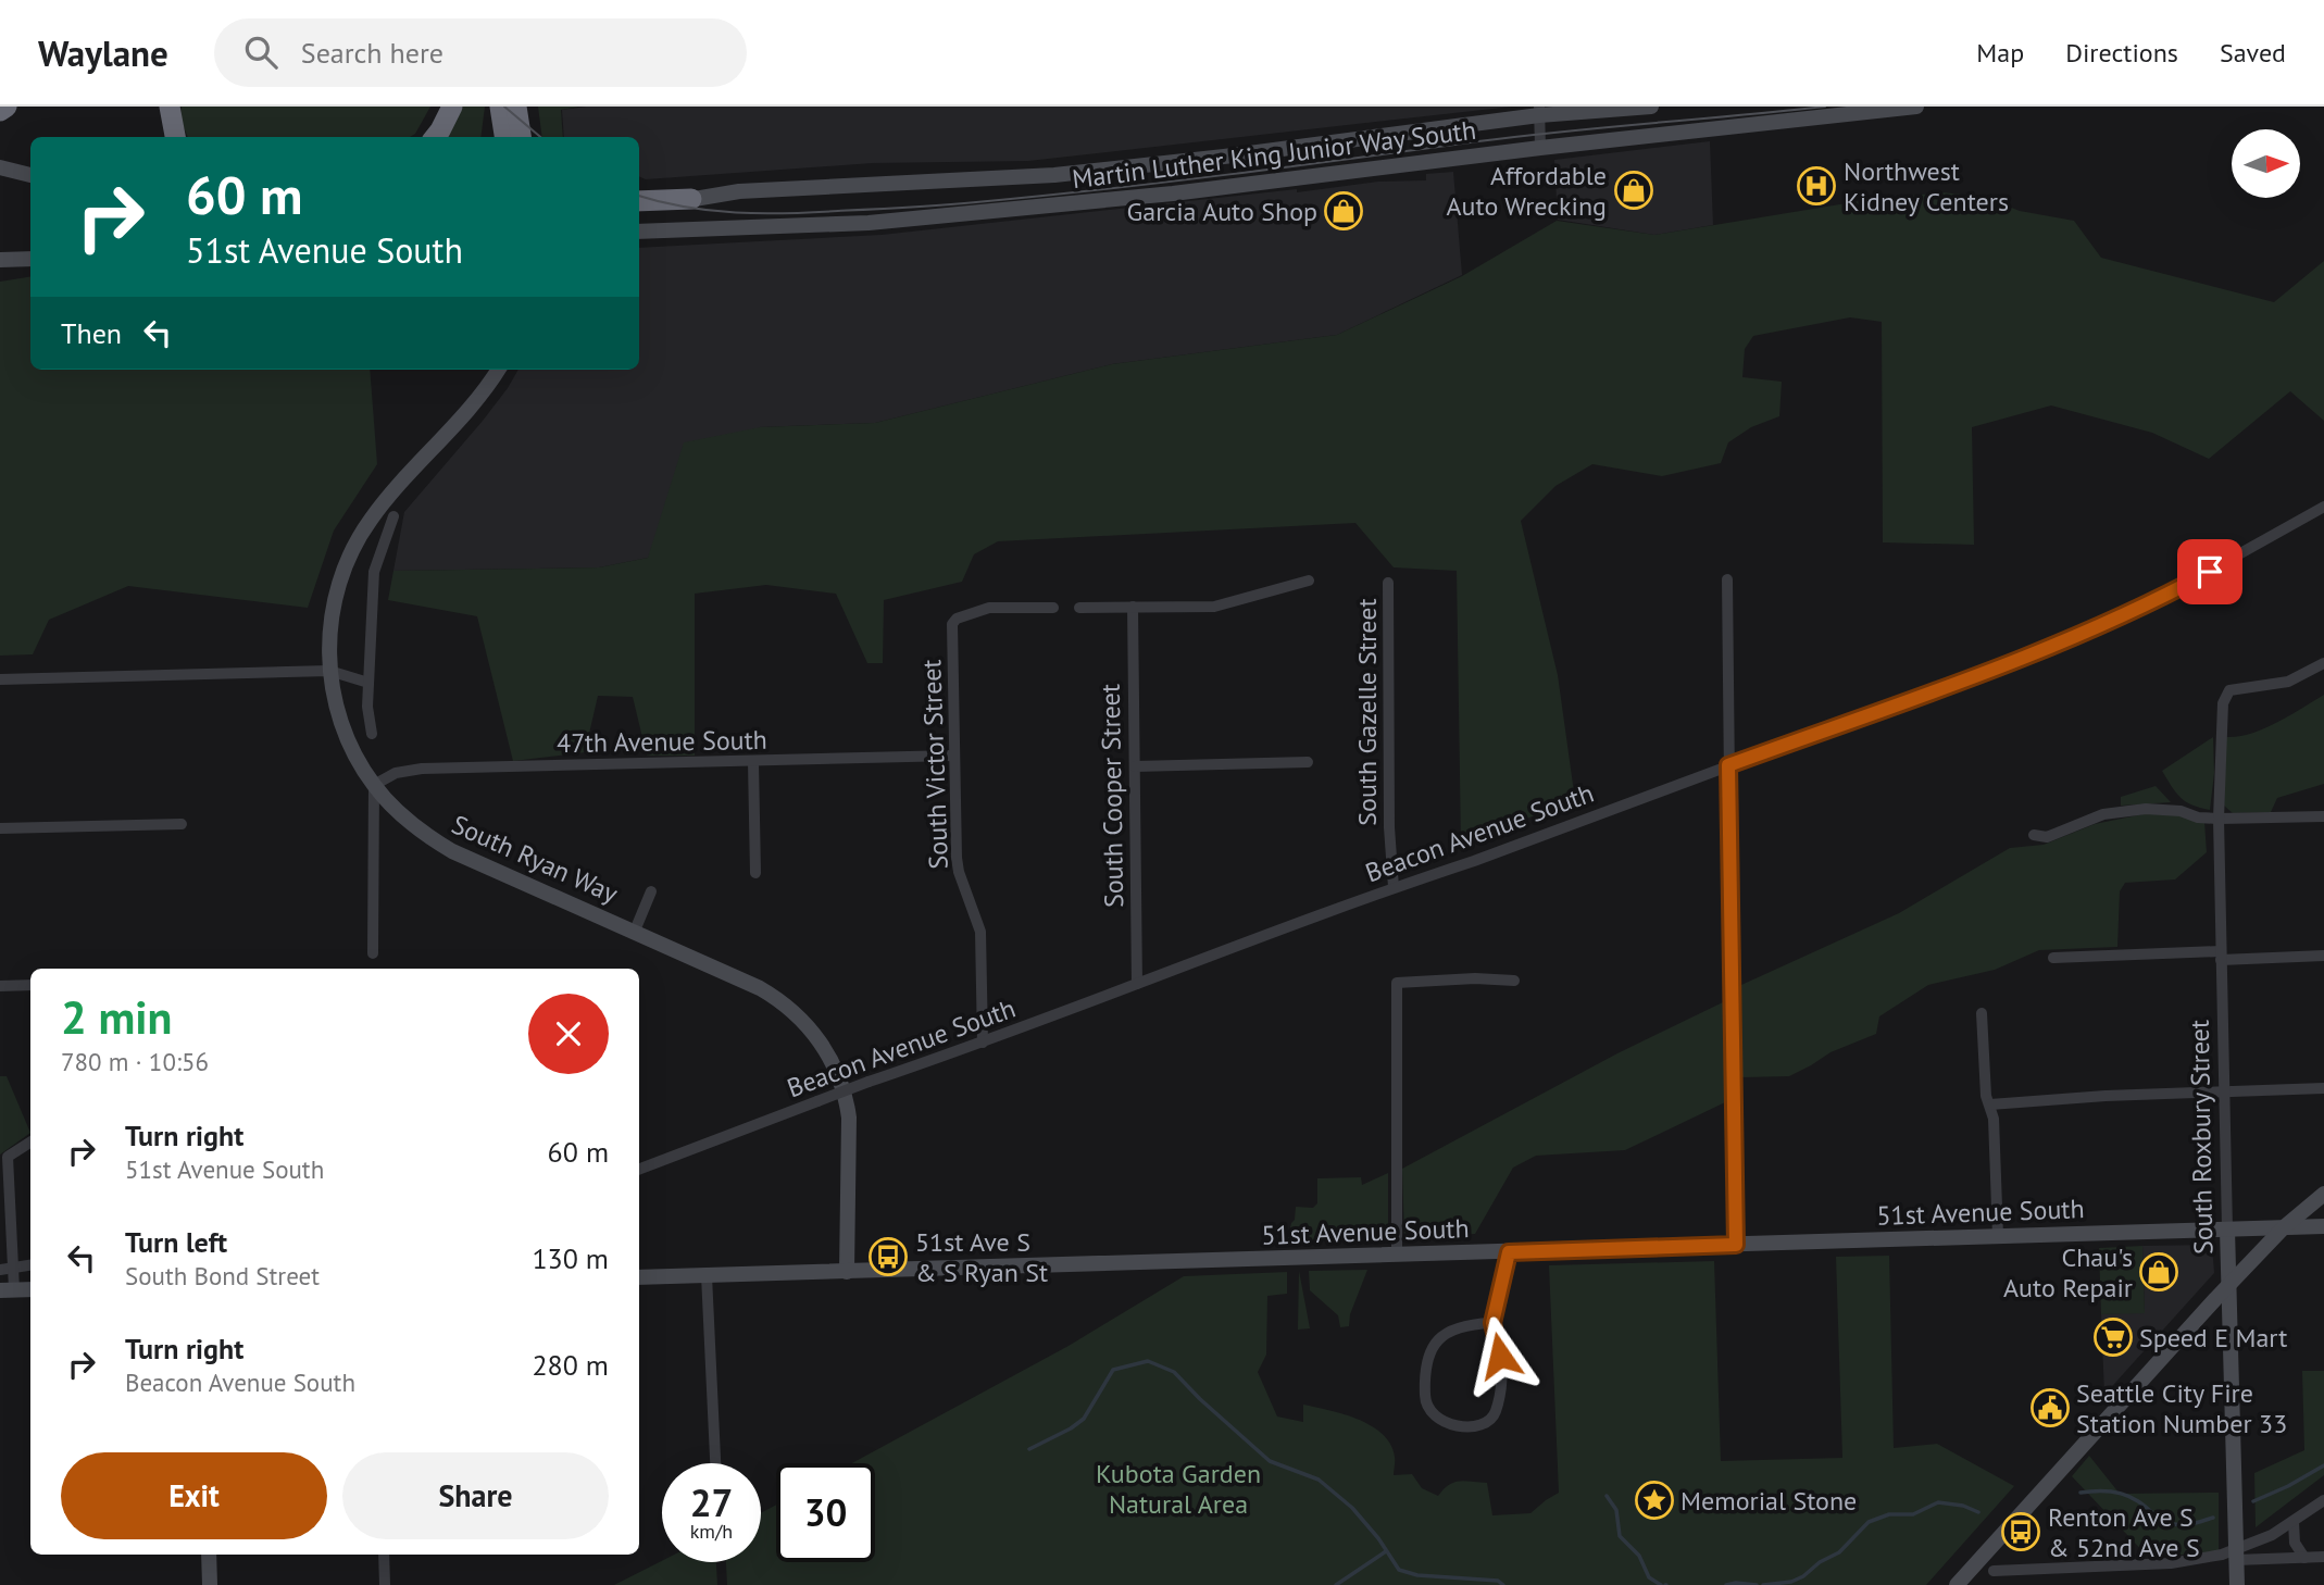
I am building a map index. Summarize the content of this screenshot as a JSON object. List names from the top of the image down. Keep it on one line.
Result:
{"streets":{"street":["Martin Luther King Junior Way South","South Gazelle Street","47th Avenue South","South Victor Street","South Cooper Street","Beacon Avenue South","South Ryan Way","South Roxbury Street","51st Avenue South"]},"crossings":[["South Gazelle Street","Beacon Avenue South"],["47th Avenue South","South Victor Street"],["47th Avenue South","South Ryan Way"],["South Victor Street","Beacon Avenue South"],["South Cooper Street","Beacon Avenue South"],["South Ryan Way","51st Avenue South"],["South Roxbury Street","51st Avenue South"]],"parks":["Kubota Garden Natural Area"],"places":{"hospital":["Northwest Kidney Centers"],"shop":["Affordable Auto Wrecking","Garcia Auto Shop","Chau's Auto Repair"],"bus stop":["51st Ave S & S Ryan St","Renton Ave S & 52nd Ave S"],"supermarket":["Speed E Mart"],"public building":["Seattle City Fire Station Number 33"],"place":["Memorial Stone"]},"north":"right","page":{"header":"Waylane","search":"Search here","nav":["Map","Directions","Saved"],"turn":["60 m","51st Avenue South"],"then":"Then","heading":["2 min","780 m · 10:56"],"list":[{"name":"Turn right","note":"51st Avenue South","value":"60 m"},{"name":"Turn left","note":"South Bond Street","value":"130 m"},{"name":"Turn right","note":"Beacon Avenue South","value":"280 m"}],"buttons":["Exit","Share"],"speed":"27 km/h","limit":"30"}}
